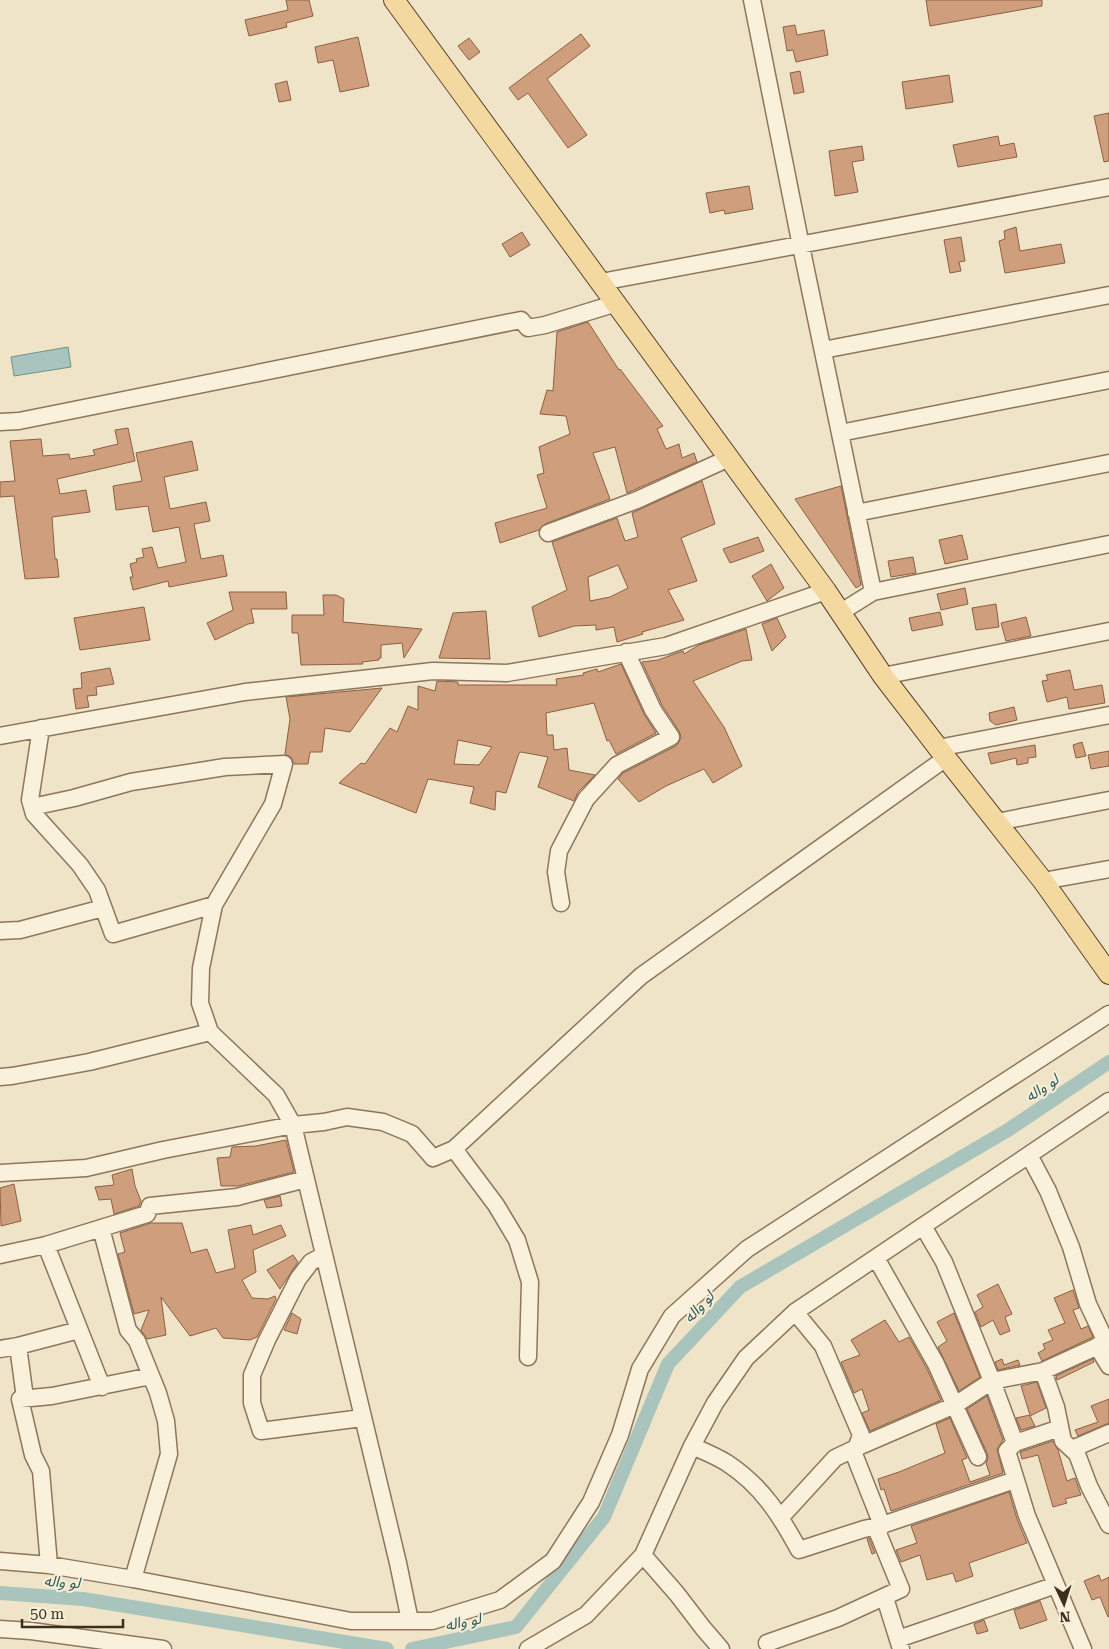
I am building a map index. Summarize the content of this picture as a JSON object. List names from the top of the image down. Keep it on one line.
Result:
{"water":["لو واله"],"scale_bar":"50 m","north":"bottom"}
